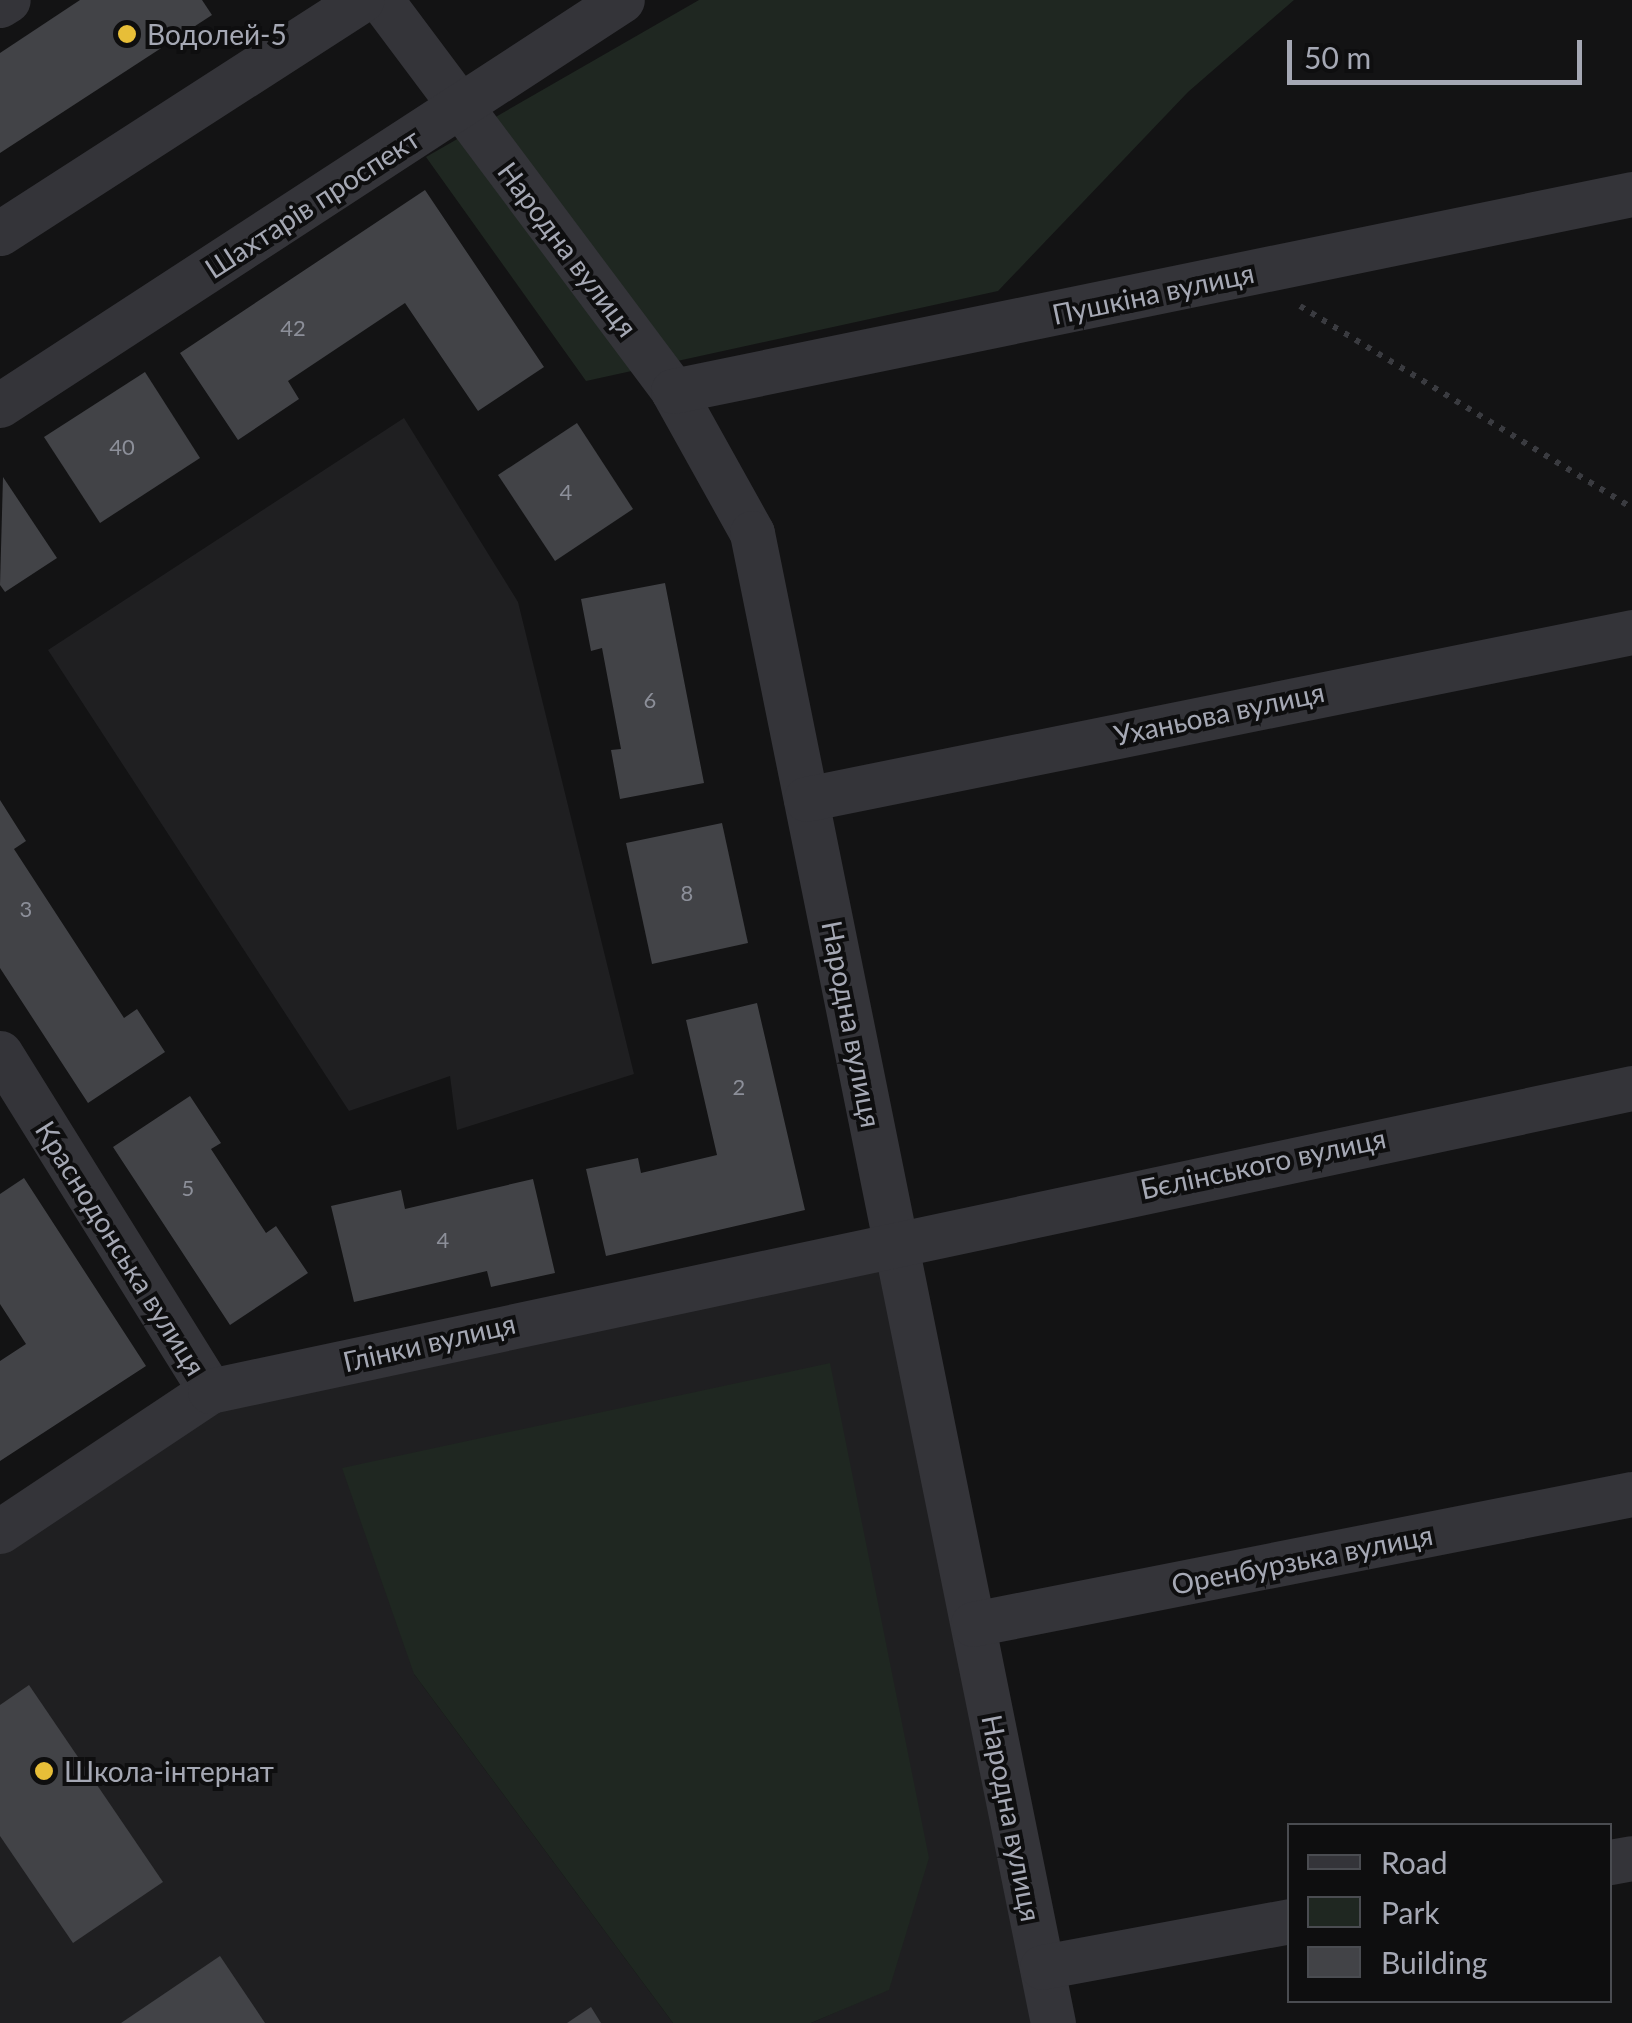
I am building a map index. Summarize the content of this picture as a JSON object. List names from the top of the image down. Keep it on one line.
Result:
{"streets":{"street":["Шахтарів проспект","Народна вулиця","Пушкіна вулиця","Уханьова вулиця","Бєлінського вулиця","Краснодонська вулиця","Глінки вулиця","Оренбурзька вулиця"]},"crossings":[["Шахтарів проспект","Народна вулиця"],["Народна вулиця","Пушкіна вулиця"],["Народна вулиця","Уханьова вулиця"],["Народна вулиця","Бєлінського вулиця"],["Народна вулиця","Глінки вулиця"],["Народна вулиця","Оренбурзька вулиця"],["Бєлінського вулиця","Глінки вулиця"],["Краснодонська вулиця","Глінки вулиця"]],"places":["Водолей-5","Школа-інтернат"],"house_numbers":["42","40","4","6","8","3","2","5","4"],"legend":["Road","Park","Building"],"scale_bar":"50 m"}
